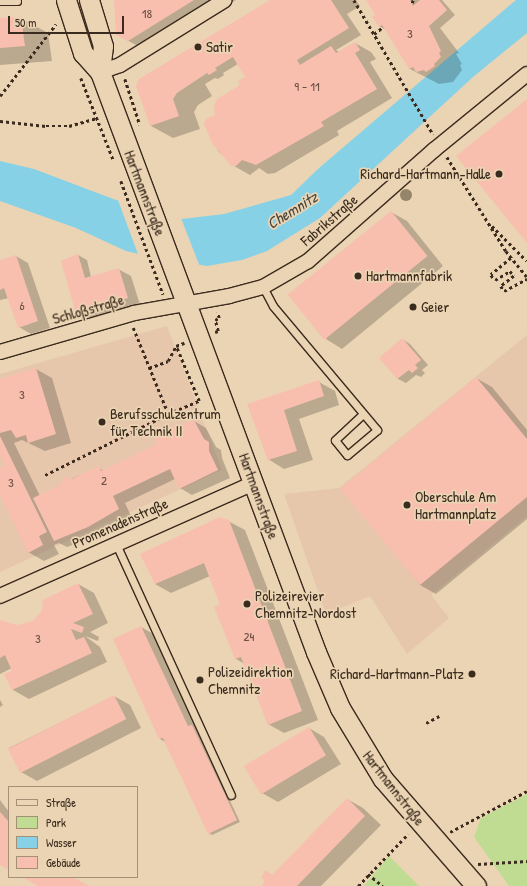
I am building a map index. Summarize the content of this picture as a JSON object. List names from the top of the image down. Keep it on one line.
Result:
{"streets":{"main road":["Hartmannstraße"],"street":["Fabrikstraße","Schloßstraße","Promenadenstraße"]},"crossings":[["Hartmannstraße","Fabrikstraße"],["Hartmannstraße","Schloßstraße"],["Hartmannstraße","Promenadenstraße"],["Fabrikstraße","Schloßstraße"]],"water":["Chemnitz"],"places":["Satir","Richard-Hartmann-Halle","Hartmannfabrik","Geier","Berufsschulzentrum für Technik II","Oberschule Am Hartmannplatz","Polizeirevier Chemnitz-Nordost","Richard-Hartmann-Platz","Polizeidirektion Chemnitz"],"house_numbers":["18","3","9 - 11","6","3","2","3","24","3"],"legend":["Straße","Park","Wasser","Gebäude"],"scale_bar":"50 m"}
